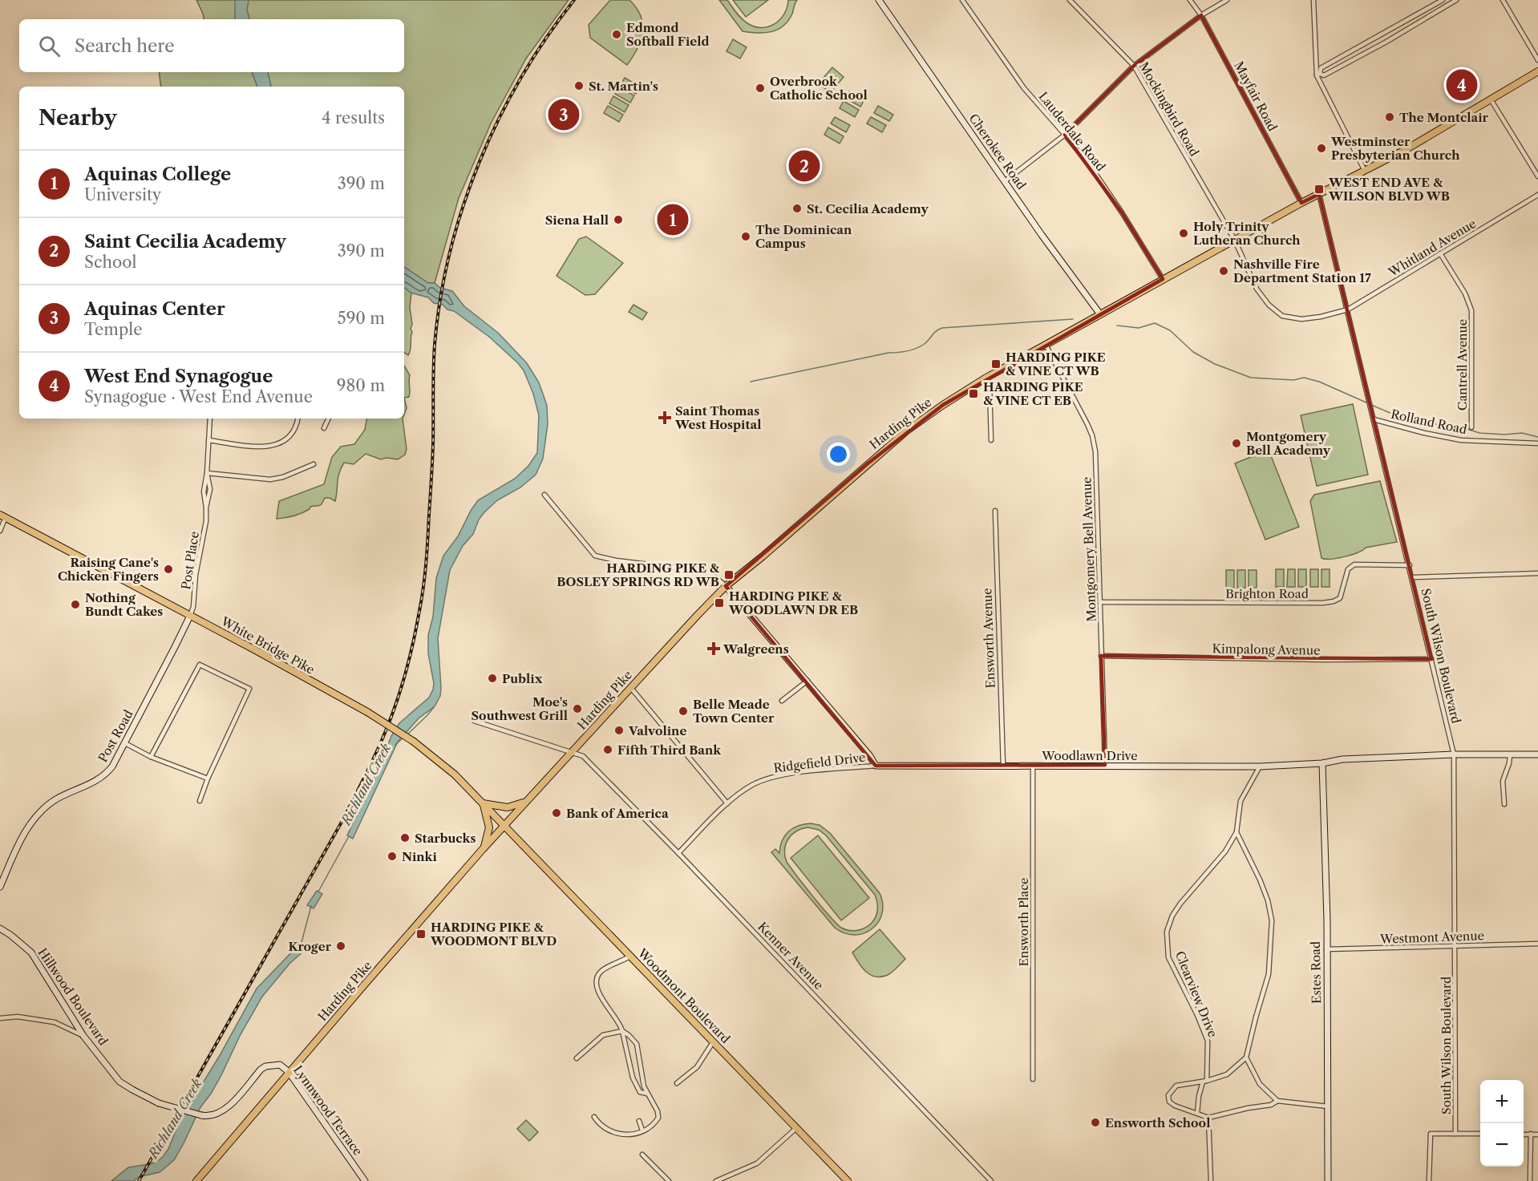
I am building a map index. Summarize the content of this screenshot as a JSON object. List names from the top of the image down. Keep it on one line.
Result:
{"streets":{"main road":["Harding Pike","White Bridge Pike","Woodmont Boulevard"],"street":["Mayfair Road","Mockingbird Road","Lauderdale Road","Cherokee Road","Whitland Avenue","Cantrell Avenue","Rolland Road","Montgomery Bell Avenue","Post Place","Brighton Road","Ensworth Avenue","Kimpalong Avenue","South Wilson Boulevard","Post Road","Woodlawn Drive","Ridgefield Drive","Ensworth Place","Westmont Avenue","Kenner Avenue","Estes Road","Clearview Drive","Hillwood Boulevard","Lynnwood Terrace"]},"crossings":[["Mayfair Road","Harding Pike"],["Mockingbird Road","Whitland Avenue"],["Mockingbird Road","Harding Pike"],["Lauderdale Road","Harding Pike"],["Cherokee Road","Harding Pike"],["Whitland Avenue","Cantrell Avenue"],["Whitland Avenue","Harding Pike"],["Whitland Avenue","South Wilson Boulevard"],["Rolland Road","South Wilson Boulevard"],["Harding Pike","Montgomery Bell Avenue"],["Harding Pike","White Bridge Pike"],["Harding Pike","South Wilson Boulevard"],["Harding Pike","Kenner Avenue"],["Harding Pike","Woodmont Boulevard"],["Harding Pike","Lynnwood Terrace"],["Montgomery Bell Avenue","Brighton Road"],["Montgomery Bell Avenue","Kimpalong Avenue"],["Montgomery Bell Avenue","Woodlawn Drive"],["Post Place","White Bridge Pike"],["Post Place","Post Road"],["Brighton Road","South Wilson Boulevard"],["Ensworth Avenue","Woodlawn Drive"],["White Bridge Pike","Post Road"],["White Bridge Pike","Woodmont Boulevard"],["Kimpalong Avenue","South Wilson Boulevard"],["South Wilson Boulevard","Woodlawn Drive"],["South Wilson Boulevard","Westmont Avenue"],["Woodlawn Drive","Ridgefield Drive"],["Woodlawn Drive","Ensworth Place"],["Woodlawn Drive","Estes Road"],["Woodlawn Drive","Clearview Drive"],["Ridgefield Drive","Kenner Avenue"],["Westmont Avenue","Estes Road"],["Hillwood Boulevard","Lynnwood Terrace"]],"water":["Richland Creek"],"places":{"other":["Edmond Softball Field","St. Martin's","Overbrook Catholic School","The Montclair","Westminster Presbyterian Church","St. Cecilia Academy","Siena Hall","Holy Trinity Lutheran Church","The Dominican Campus","Nashville Fire Department Station 17","Montgomery Bell Academy","Raising Cane's Chicken Fingers","Nothing Bundt Cakes","Publix","Moe's Southwest Grill","Belle Meade Town Center","Valvoline","Fifth Third Bank","Bank of America","Starbucks","Ninki","Kroger","Ensworth School"],"transit":["WEST END AVE & WILSON BLVD WB","HARDING PIKE & VINE CT WB","HARDING PIKE & VINE CT EB","HARDING PIKE & BOSLEY SPRINGS RD WB","HARDING PIKE & WOODLAWN DR EB","HARDING PIKE & WOODMONT BLVD"],"health":["Saint Thomas West Hospital","Walgreens"]},"page":{"search":"Search here","pins":["4","3","2","1"],"heading":["Nearby","4 results"],"list":[{"mark":"1","name":"Aquinas College","note":"University","value":"390 m"},{"mark":"2","name":"Saint Cecilia Academy","note":"School","value":"390 m"},{"mark":"3","name":"Aquinas Center","note":"Temple","value":"590 m"},{"mark":"4","name":"West End Synagogue","note":"Synagogue · West End Avenue","value":"980 m"}],"map_buttons":["+","−"]}}
